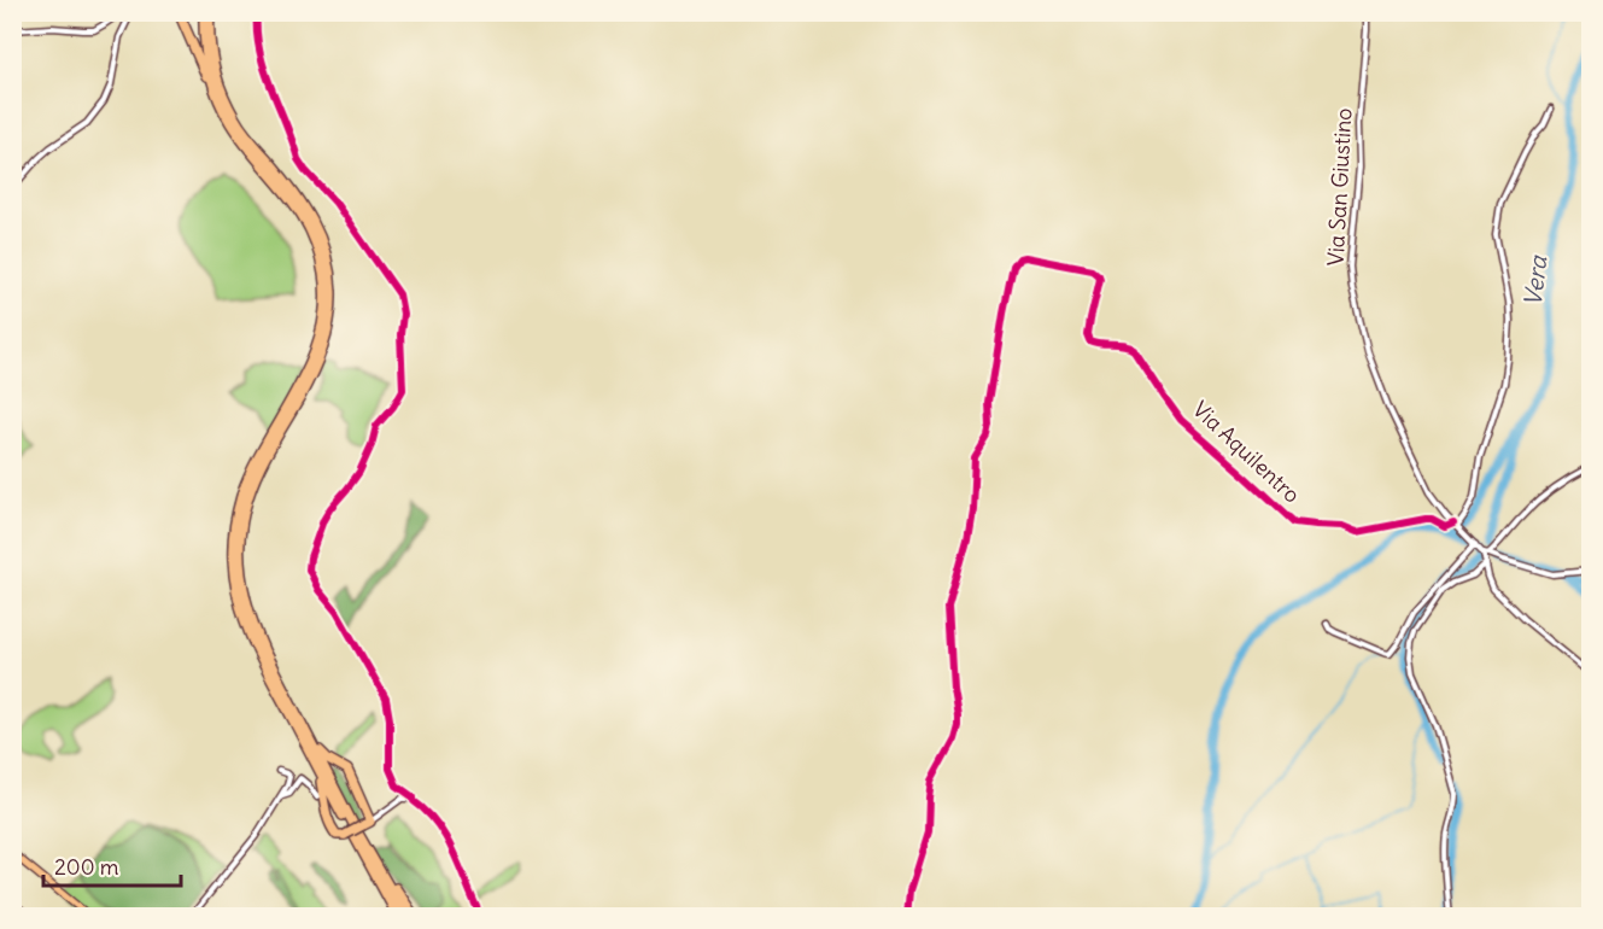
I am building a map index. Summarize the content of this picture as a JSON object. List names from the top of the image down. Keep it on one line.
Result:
{"streets":{"street":["Via San Giustino","Via Aquilentro"]},"crossings":[["Via San Giustino","Via Aquilentro"]],"water":["Vera"],"scale_bar":"200 m"}
